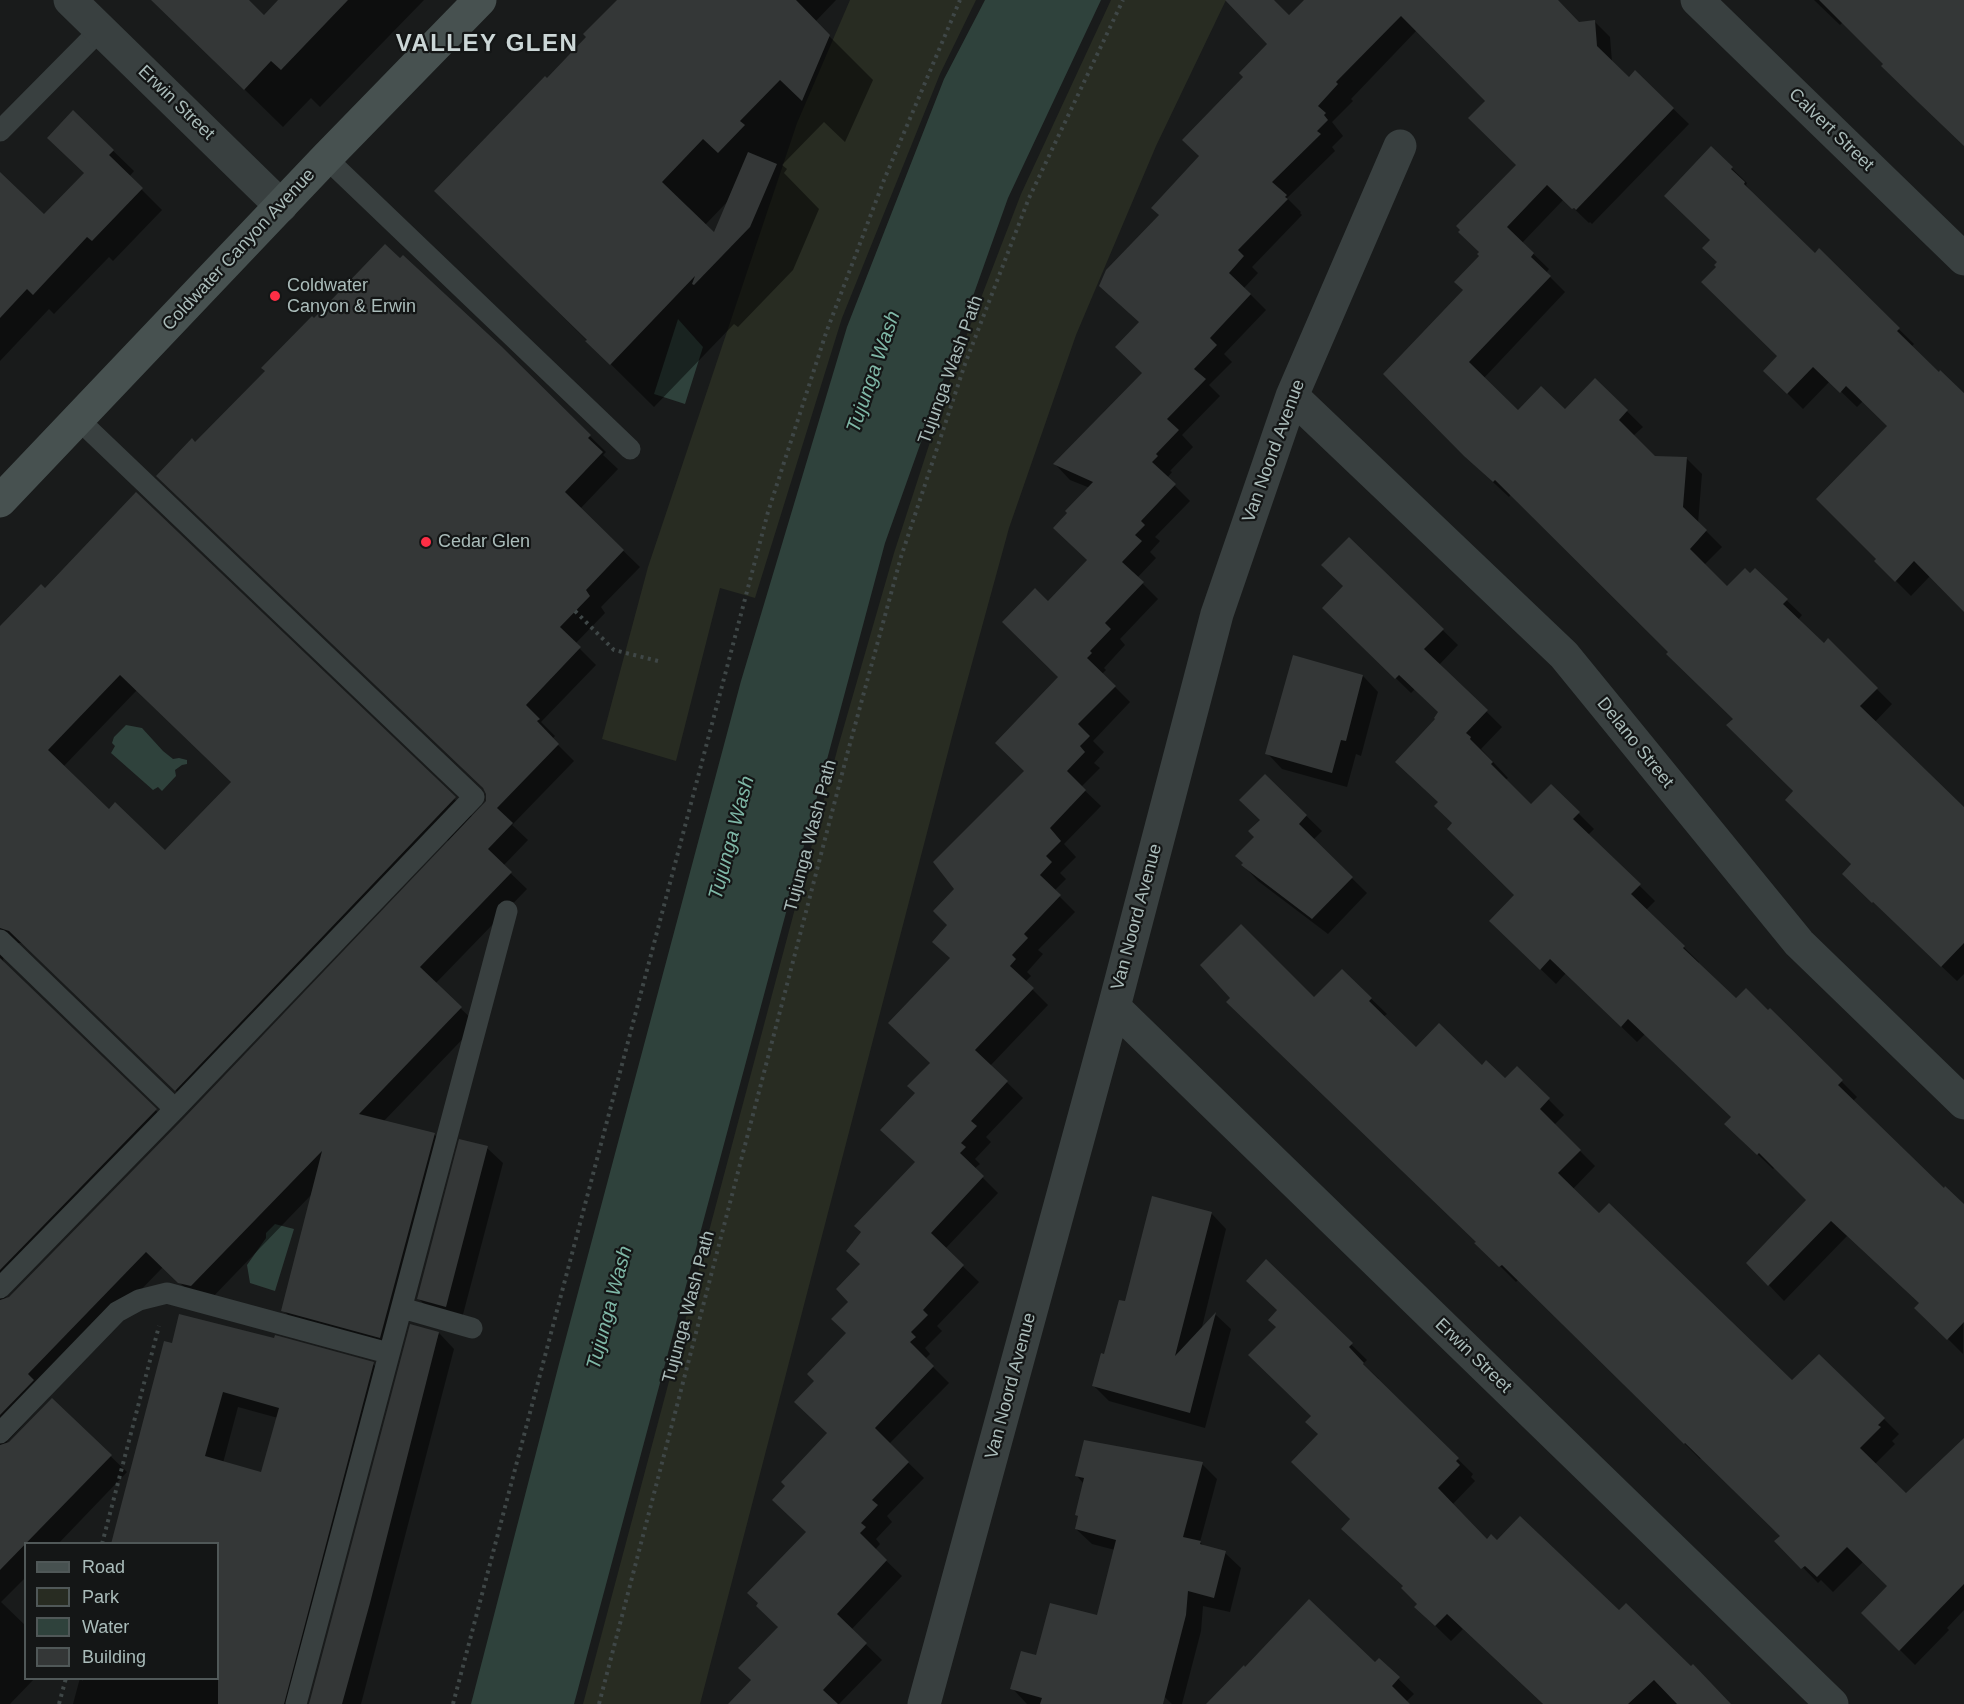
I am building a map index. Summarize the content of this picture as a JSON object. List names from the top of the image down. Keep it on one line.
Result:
{"streets":{"main road":["Coldwater Canyon Avenue"],"street":["Erwin Street","Calvert Street","Van Noord Avenue","Delano Street"],"path":["Tujunga Wash Path"]},"crossings":[["Erwin Street","Coldwater Canyon Avenue"],["Erwin Street","Van Noord Avenue"],["Van Noord Avenue","Delano Street"]],"districts":["VALLEY GLEN"],"water":["Tujunga Wash"],"places":["Coldwater Canyon & Erwin","Cedar Glen"],"legend":["Road","Park","Water","Building"]}
